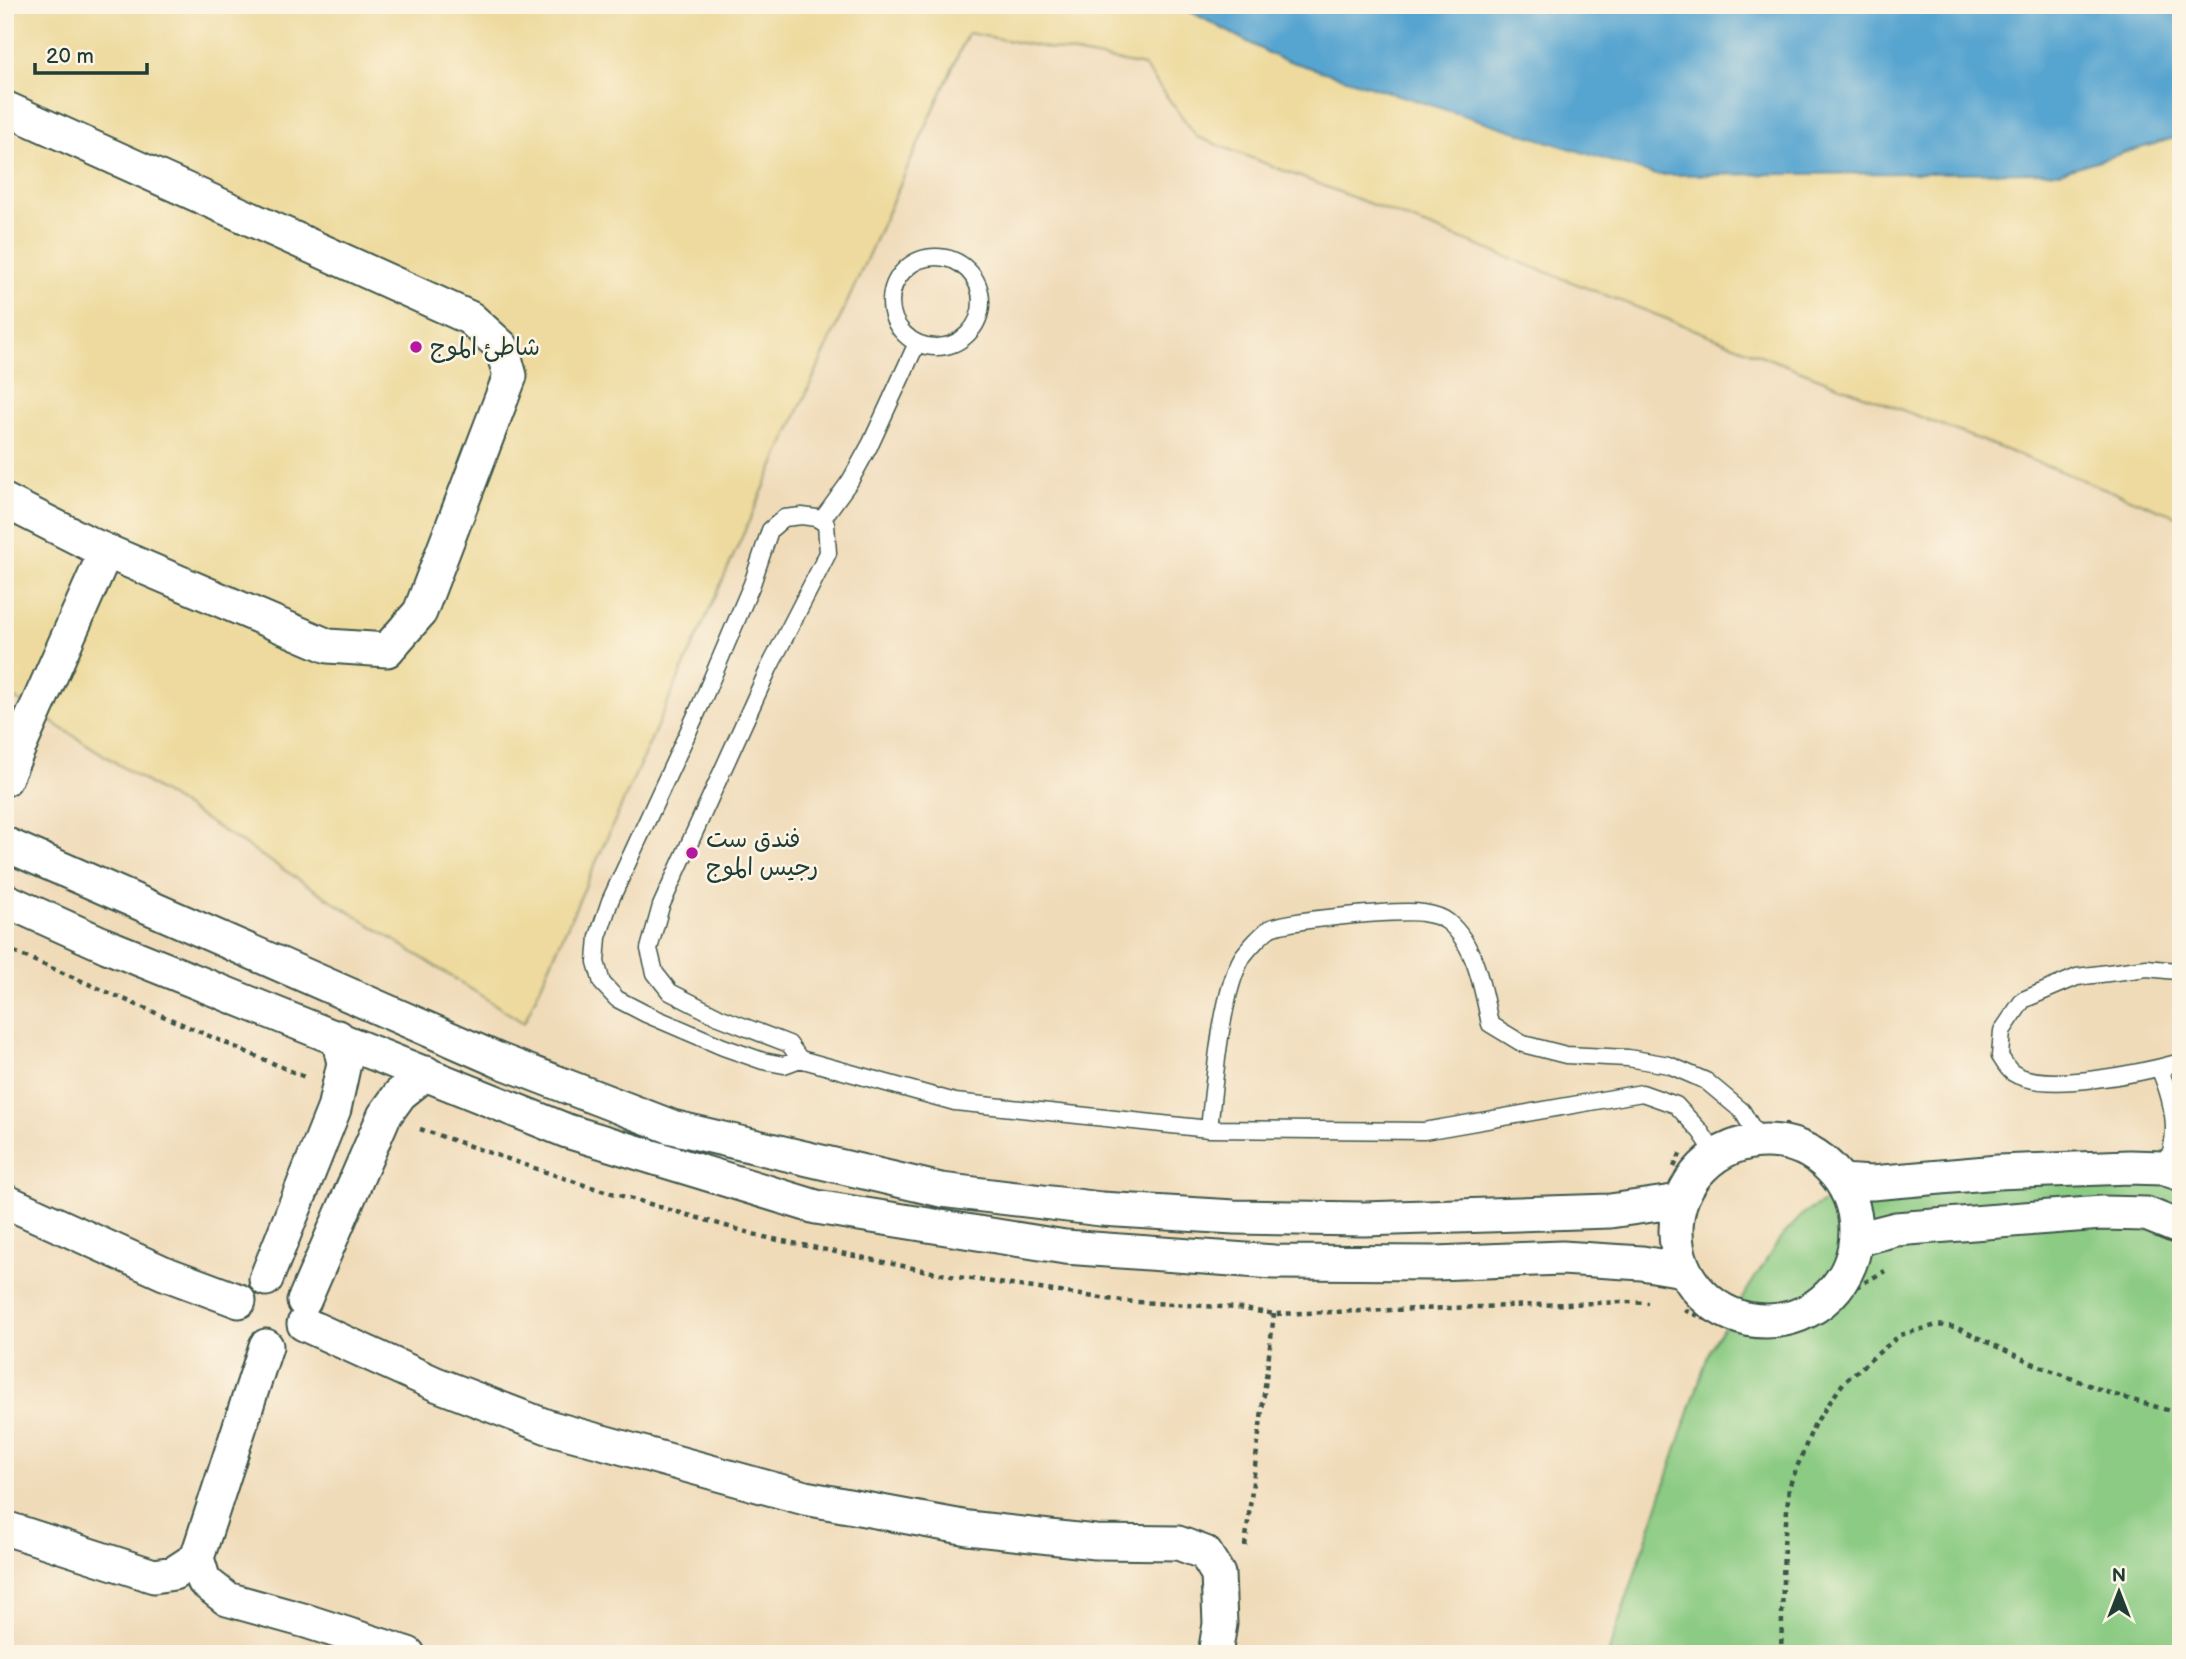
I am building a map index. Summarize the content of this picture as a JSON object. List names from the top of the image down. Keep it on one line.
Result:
{"places":["شاطئ الموج","فندق ست رجيس الموج"],"scale_bar":"20 m","north":"top"}
